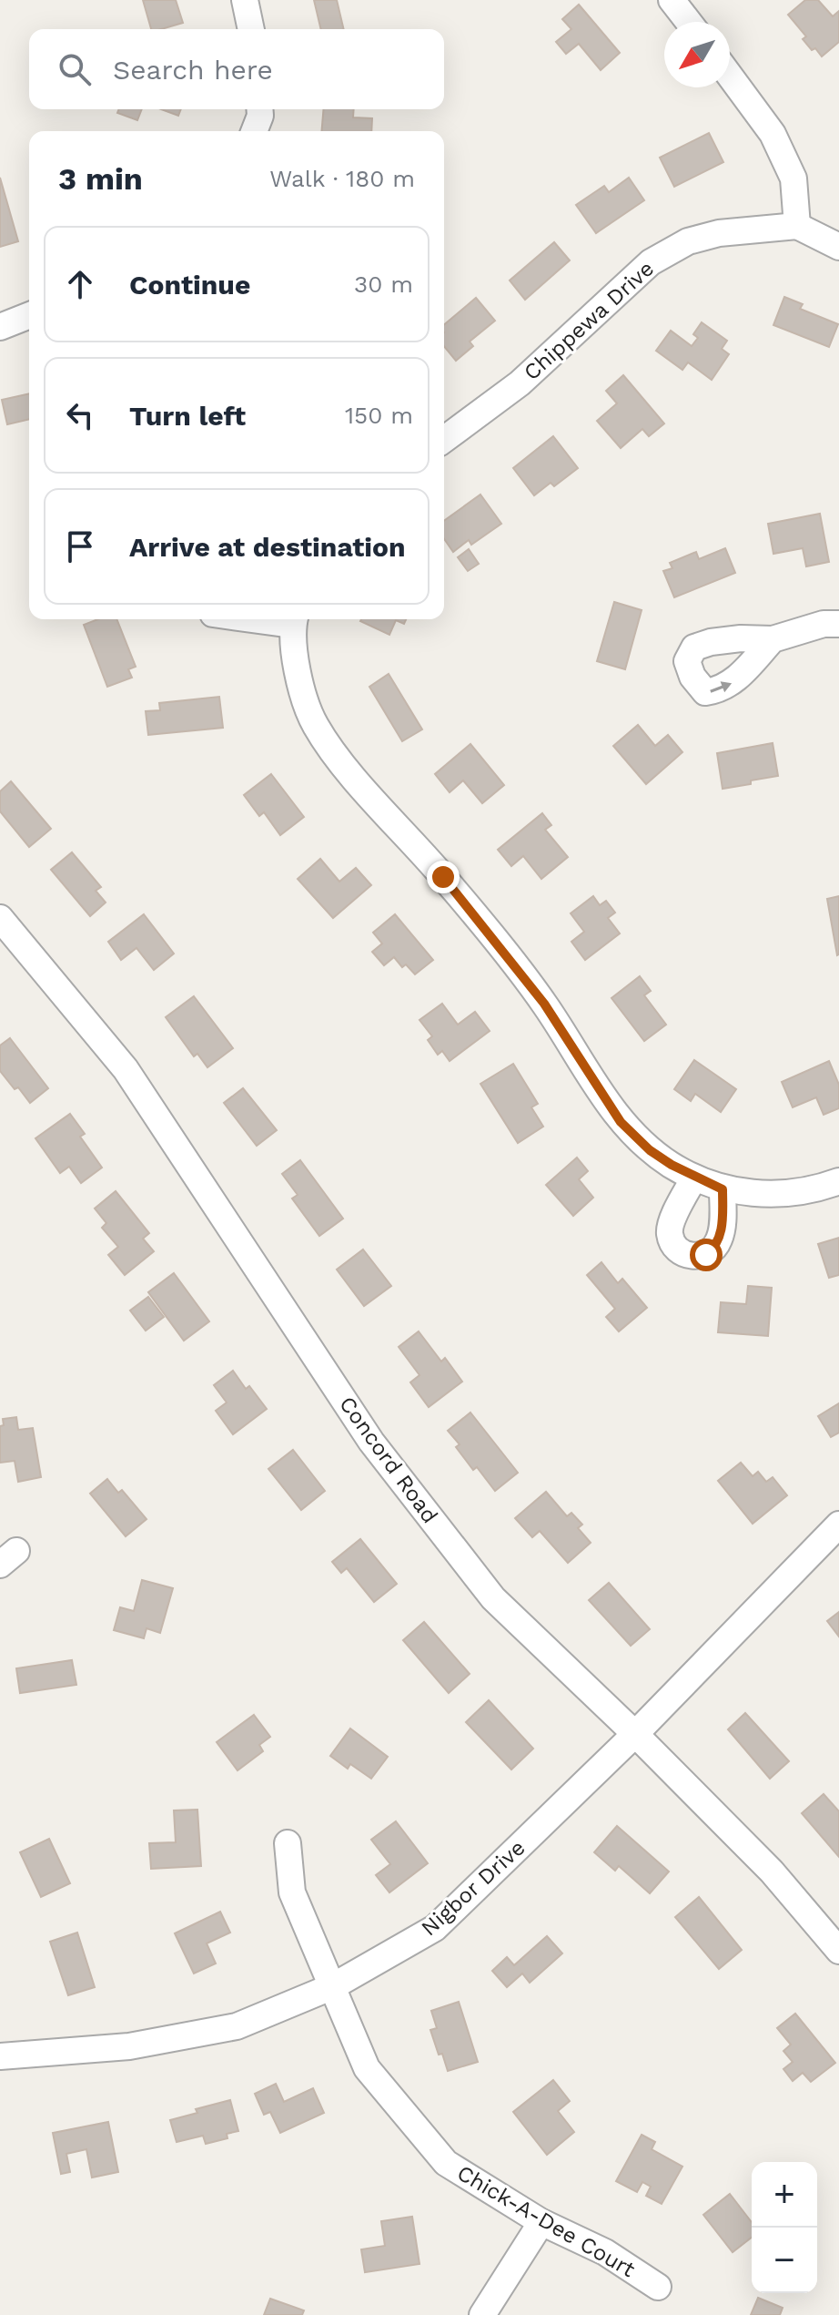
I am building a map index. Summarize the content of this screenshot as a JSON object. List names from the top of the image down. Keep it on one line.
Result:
{"streets":{"street":["Chippewa Drive","Concord Road","Nigbor Drive","Chick-A-Dee Court"]},"crossings":[["Concord Road","Nigbor Drive"],["Nigbor Drive","Chick-A-Dee Court"]],"north":"bottom left","page":{"search":"Search here","heading":["3 min","Walk · 180 m"],"list":[["Continue","30 m"],["Turn left","150 m"],"Arrive at destination"],"map_buttons":["+","−"]}}
